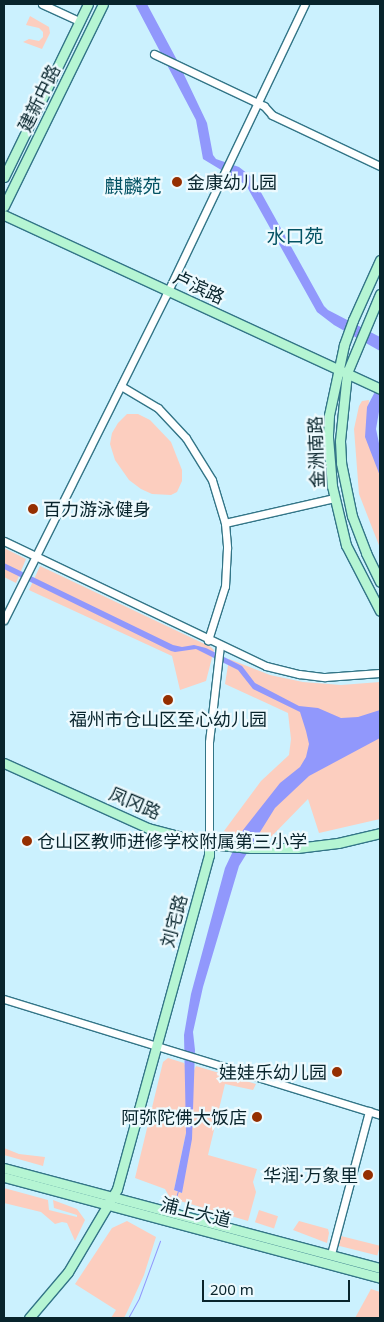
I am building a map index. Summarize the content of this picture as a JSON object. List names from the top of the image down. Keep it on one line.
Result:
{"streets":{"main road":["建新中路","卢滨路","金洲南路","凤冈路","刘宅路","浦上大道"]},"crossings":[["卢滨路","金洲南路"],["凤冈路","刘宅路"],["刘宅路","浦上大道"]],"districts":["麒麟苑","水口苑"],"places":["金康幼儿园","百力游泳健身","福州市仓山区至心幼儿园","仓山区教师进修学校附属第三小学","娃娃乐幼儿园","阿弥陀佛大饭店","华润·万象里"],"scale_bar":"200 m"}
